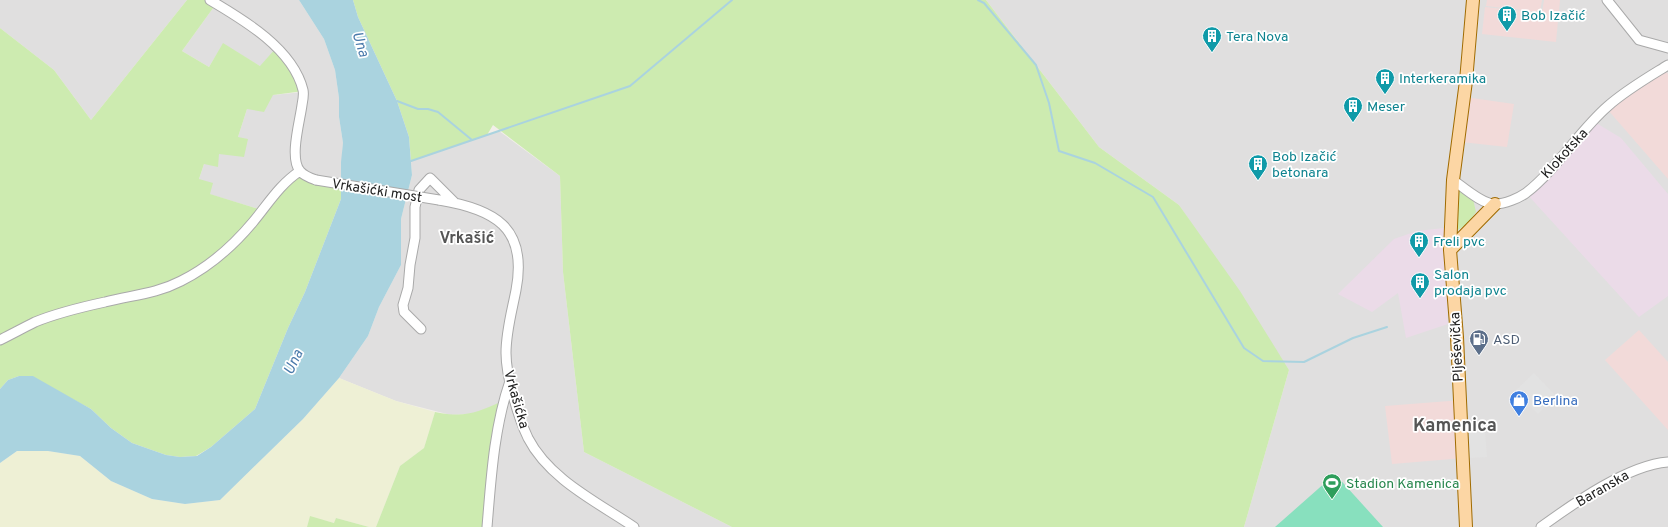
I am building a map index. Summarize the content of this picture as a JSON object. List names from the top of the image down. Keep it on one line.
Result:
{"streets":{"main road":["Plješevička"],"street":["Klokotska","Vrkašićki most","Vrkašićka","Baranska"]},"crossings":[["Vrkašićki most","Vrkašićka"]],"districts":["Vrkašić","Kamenica"],"water":["Una"],"places":{"building":["Bob Izačić","Tera Nova","Interkeramika","Meser","Bob Izačić betonara","Freli pvc","Salon prodaja pvc"],"fuel station":["ASD"],"shop":["Berlina"],"sports":["Stadion Kamenica"]}}
